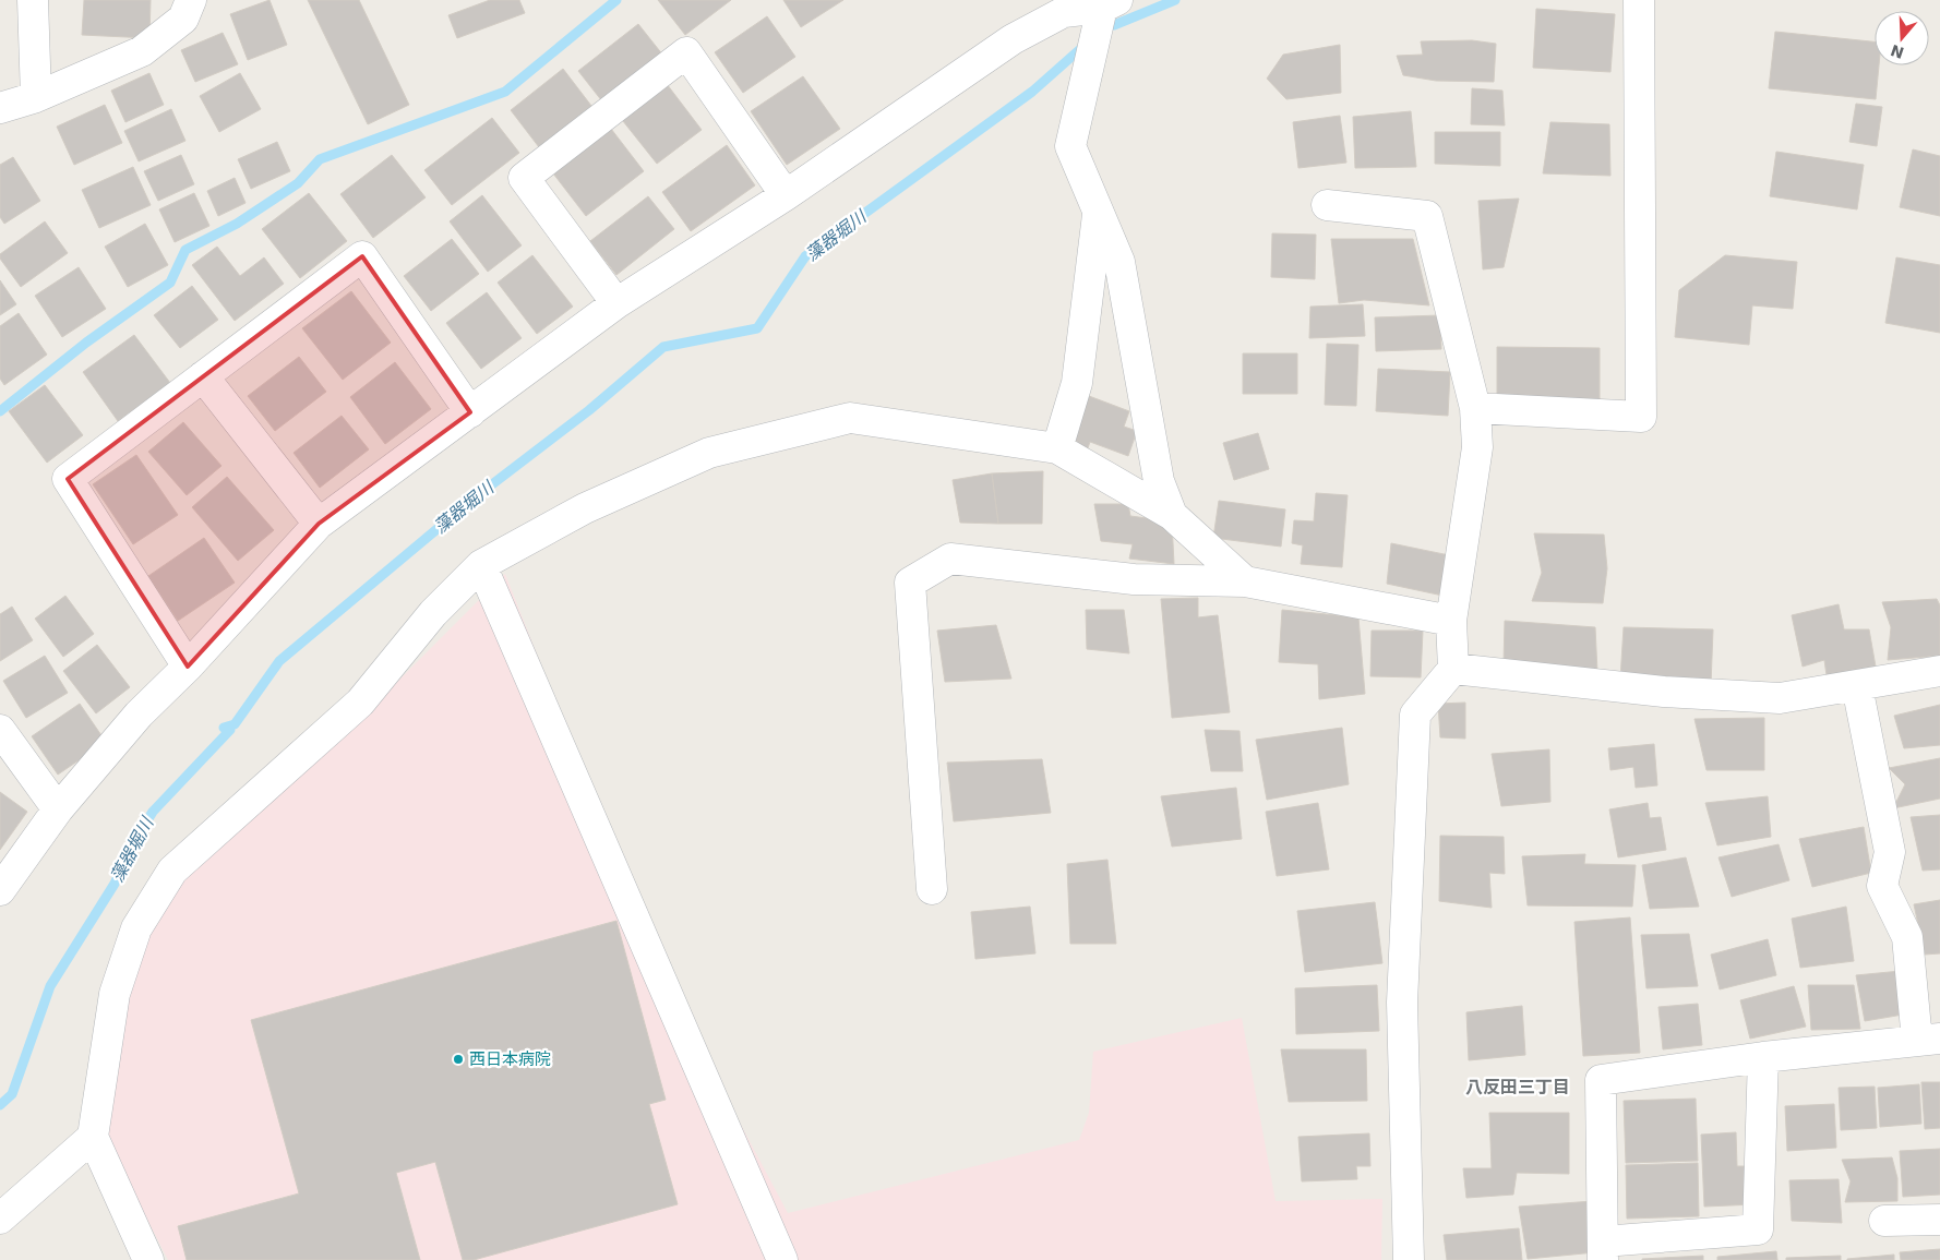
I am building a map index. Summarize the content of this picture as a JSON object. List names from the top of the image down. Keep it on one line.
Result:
{"districts":["八反田三丁目"],"water":["藻器堀川"],"places":["西日本病院"],"north":"bottom"}
